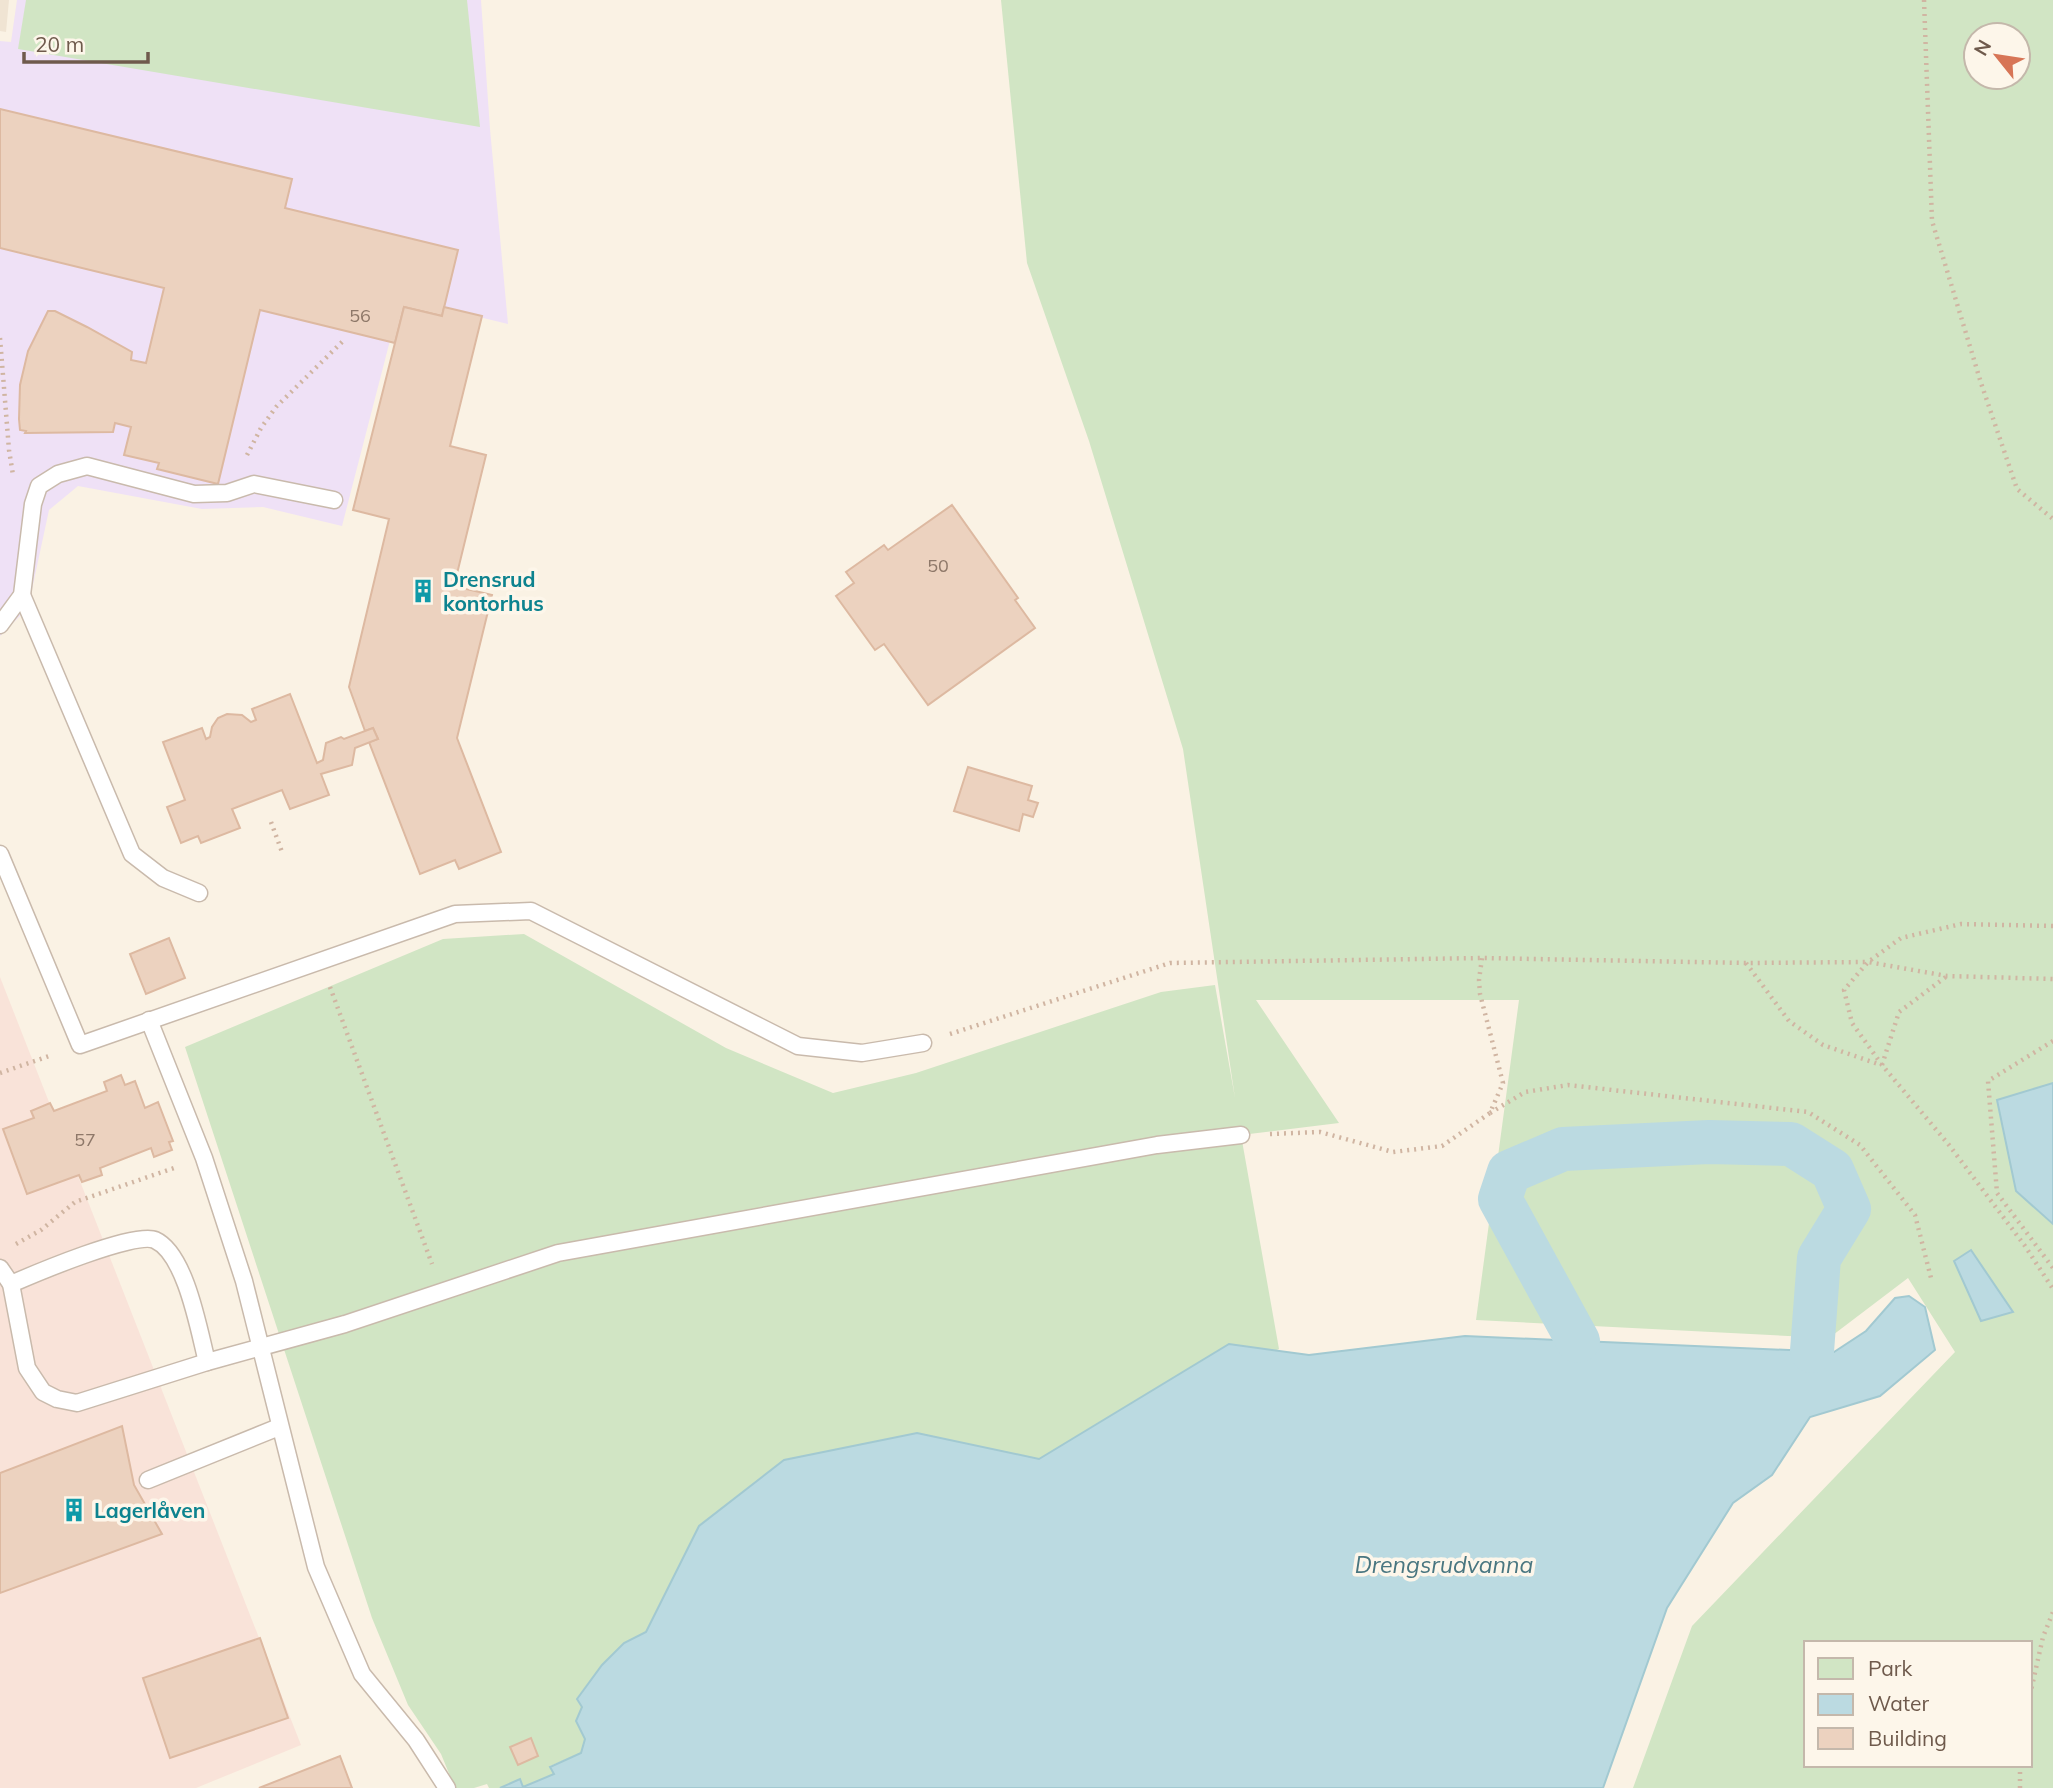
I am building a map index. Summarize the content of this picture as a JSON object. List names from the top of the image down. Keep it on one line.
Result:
{"water":["Drengsrudvanna"],"places":{"building":["Drensrud kontorhus","Lagerlåven"]},"house_numbers":["56","50","57"],"legend":["Park","Water","Building"],"scale_bar":"20 m","north":"top left"}
